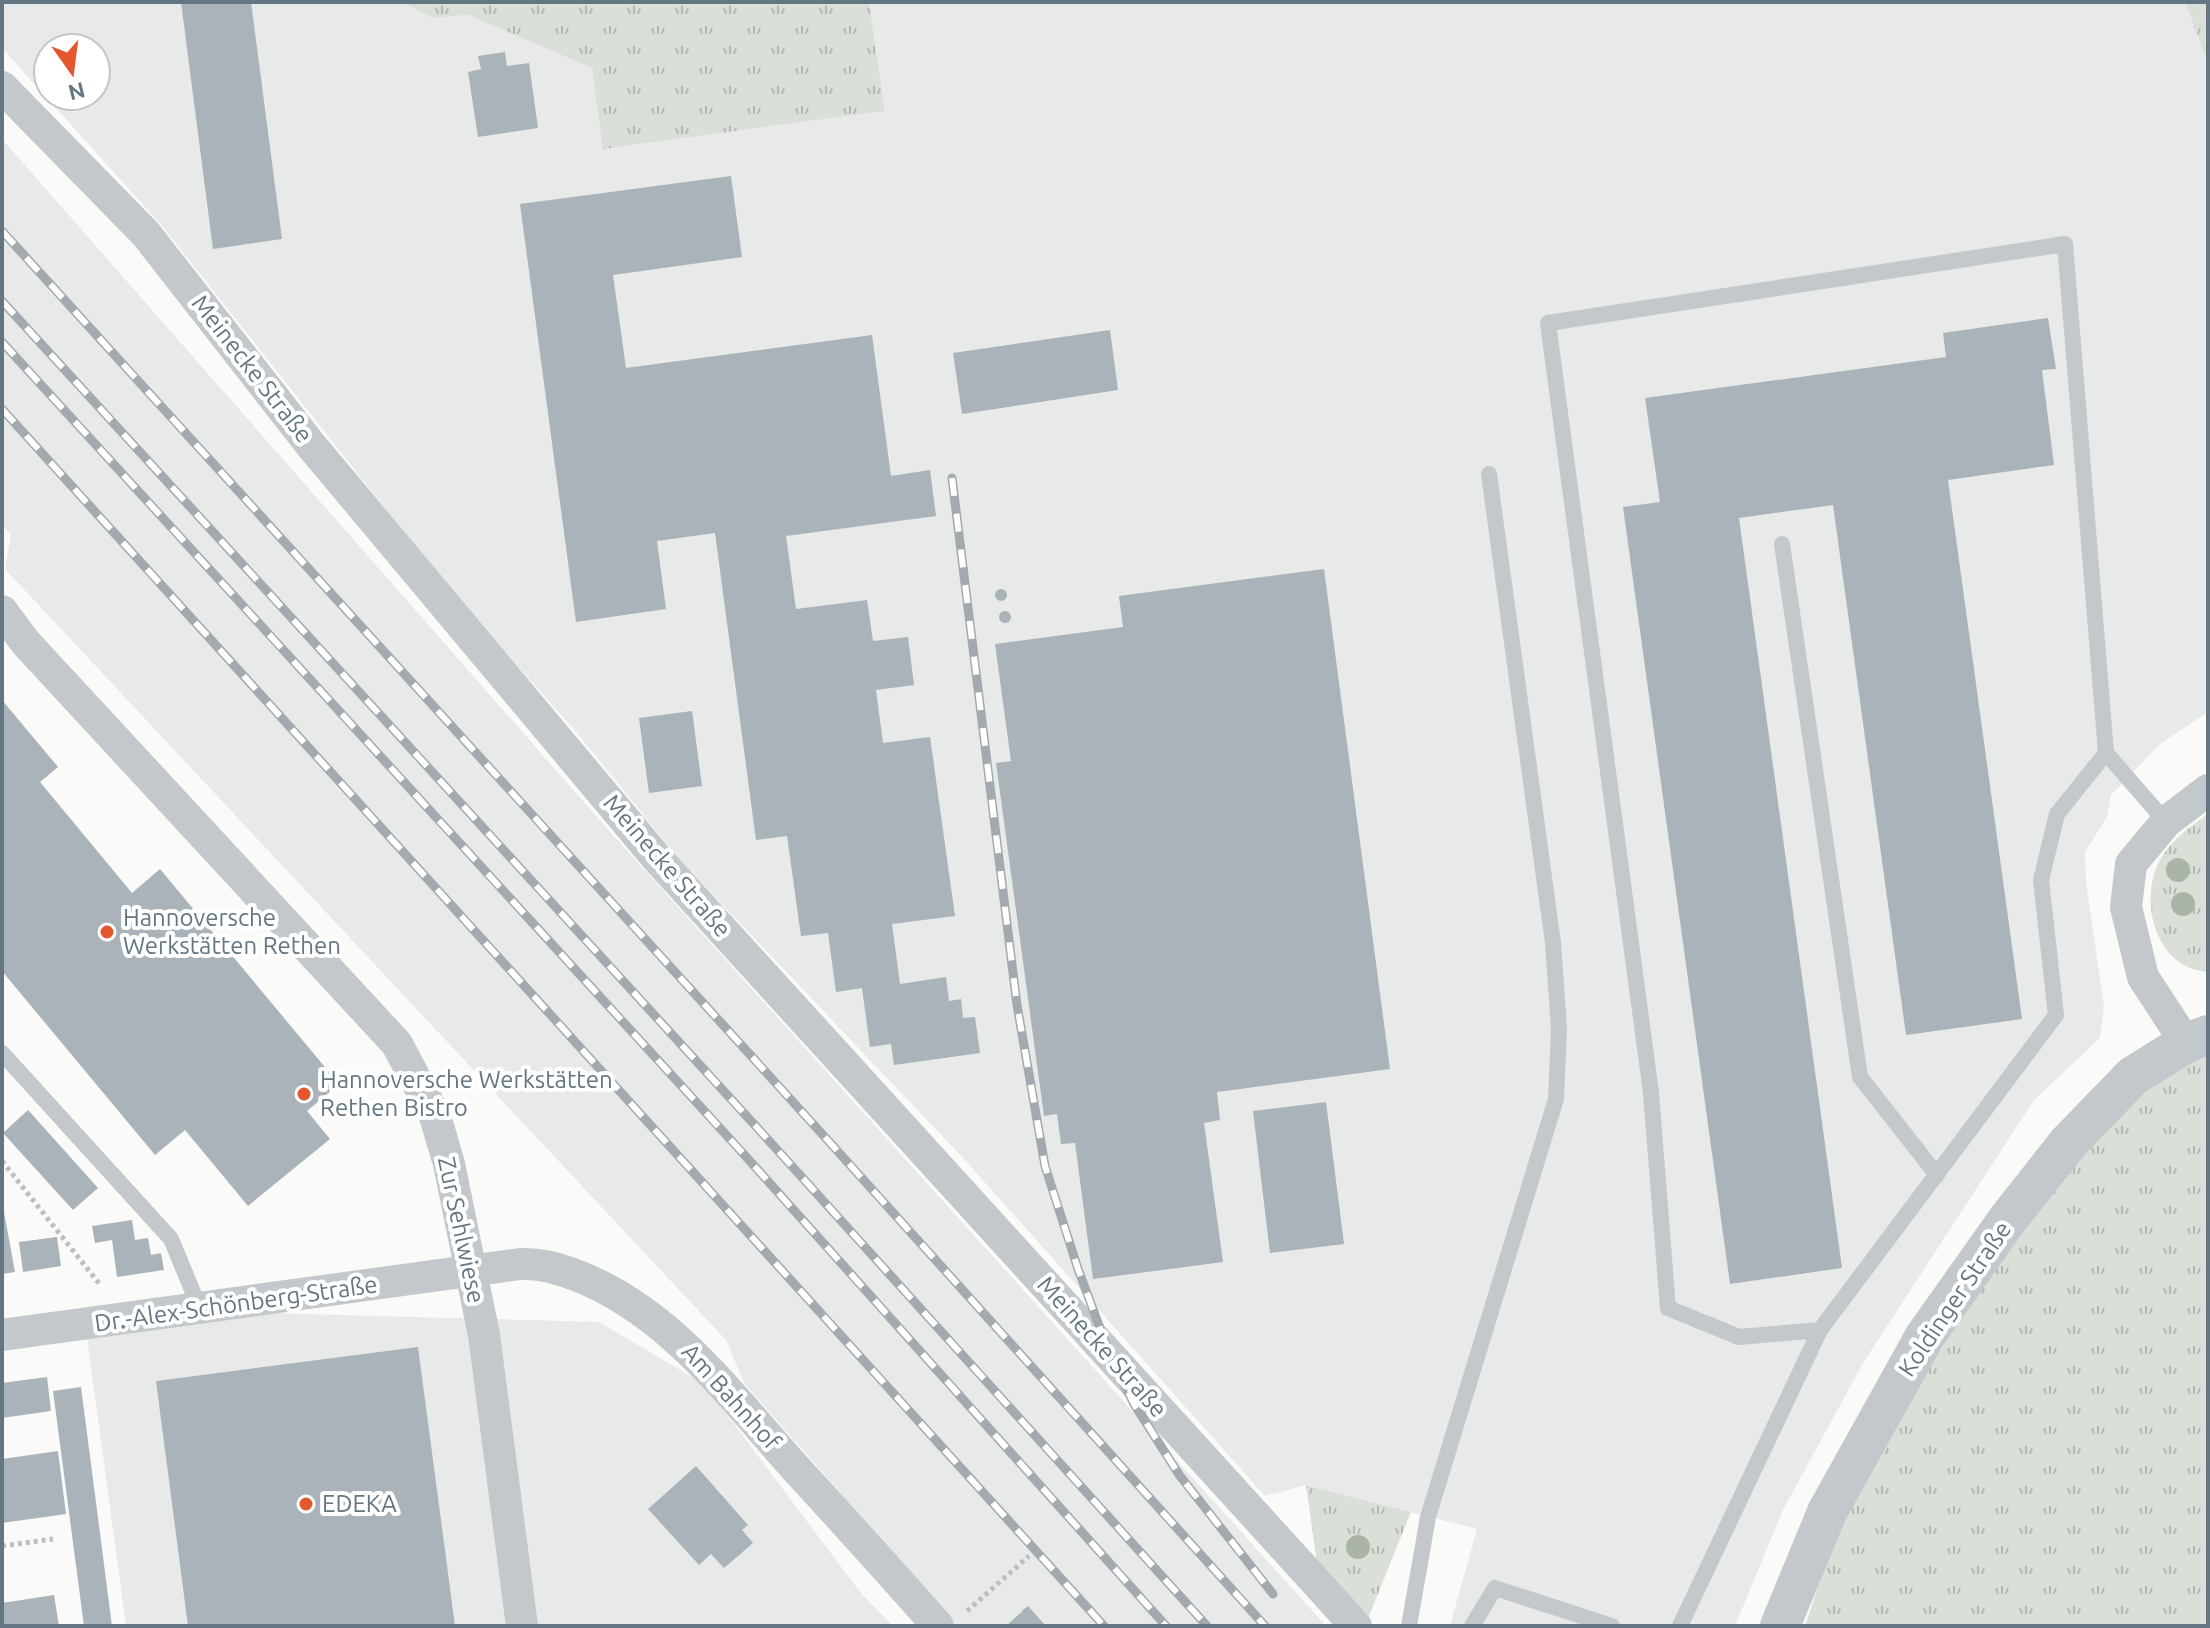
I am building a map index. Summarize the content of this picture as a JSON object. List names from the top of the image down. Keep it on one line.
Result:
{"streets":{"street":["Meinecke Straße","Zur Sehlwiese","Koldinger Straße","Dr.-Alex-Schönberg-Straße","Am Bahnhof"]},"crossings":[["Zur Sehlwiese","Dr.-Alex-Schönberg-Straße"],["Zur Sehlwiese","Am Bahnhof"],["Dr.-Alex-Schönberg-Straße","Am Bahnhof"]],"places":["Hannoversche Werkstätten Rethen","Hannoversche Werkstätten Rethen Bistro","EDEKA"],"north":"bottom"}
